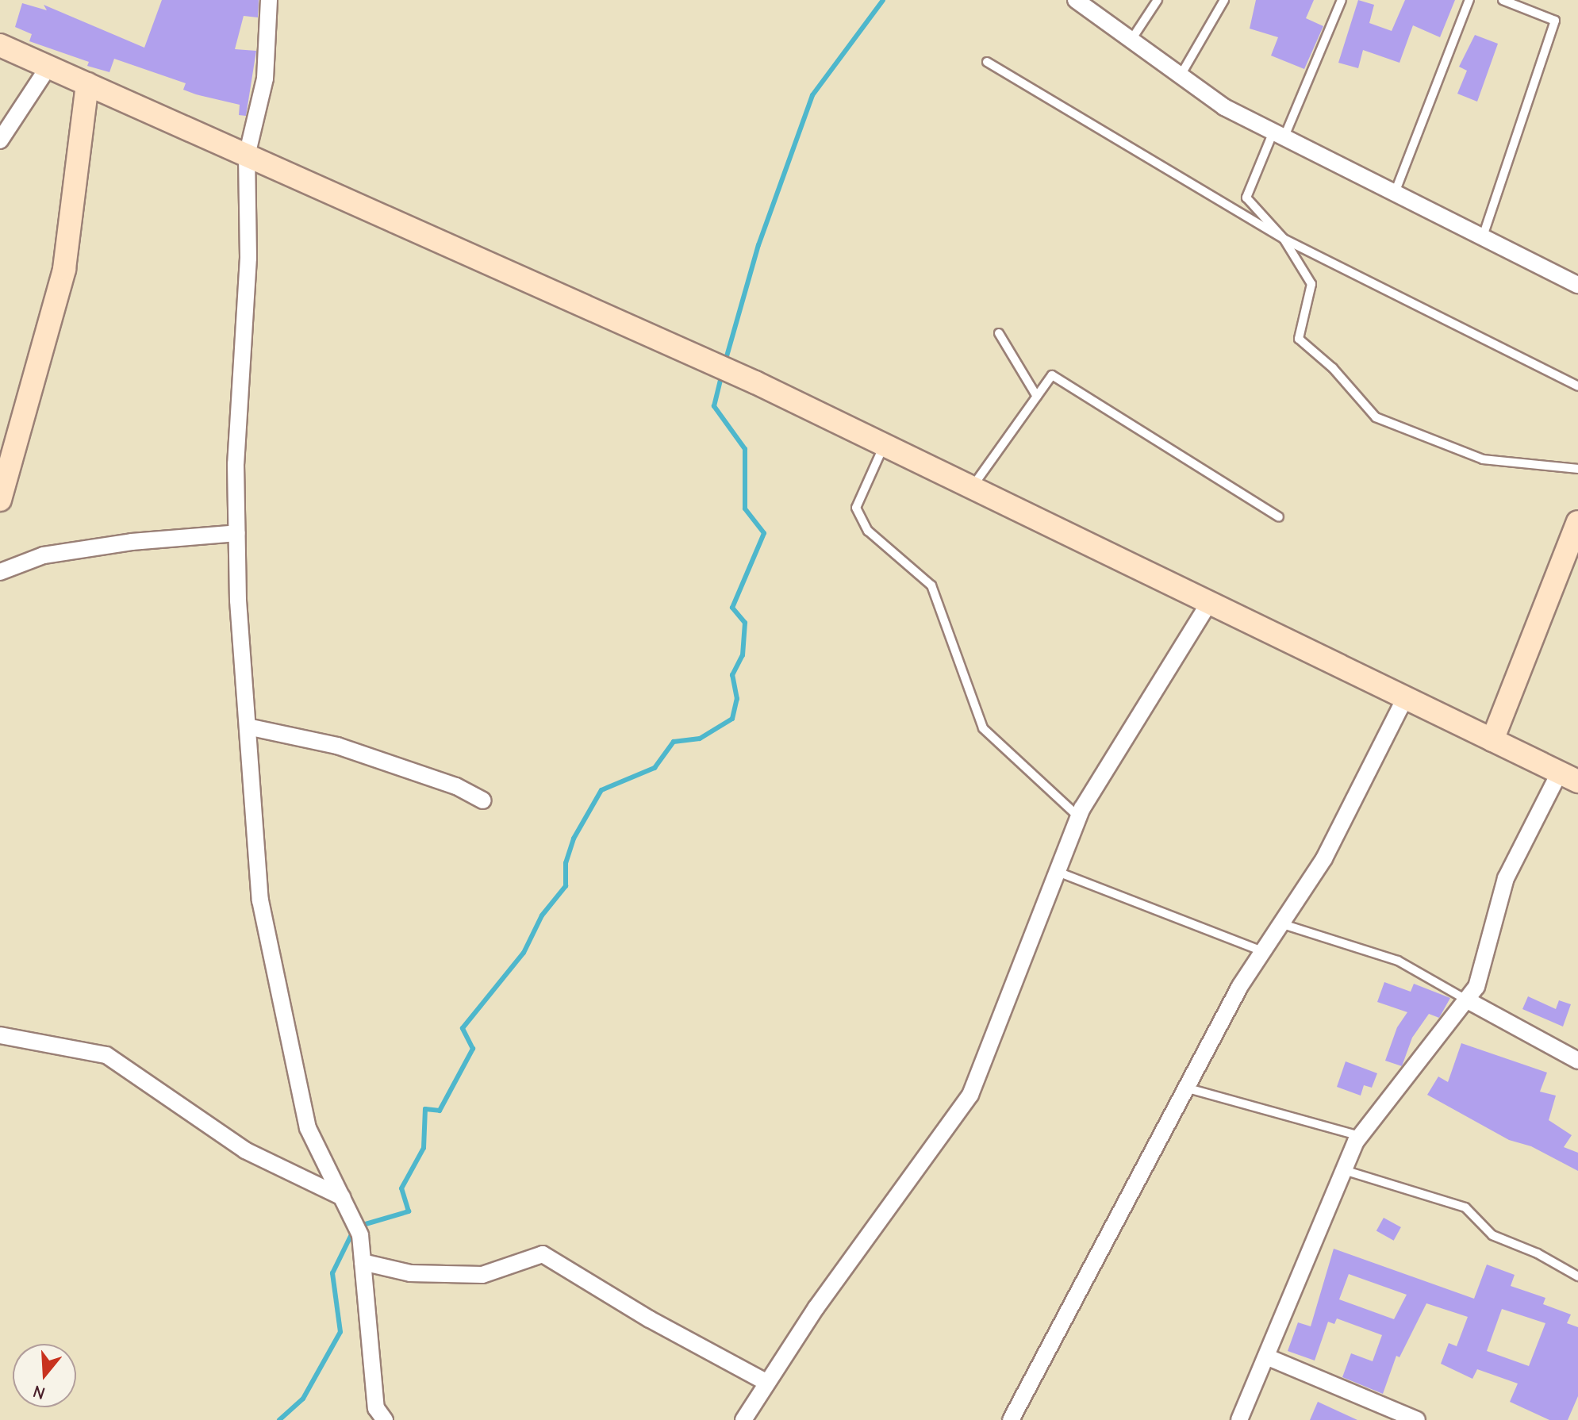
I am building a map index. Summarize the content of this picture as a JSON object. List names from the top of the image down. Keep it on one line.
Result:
{"north":"bottom"}
